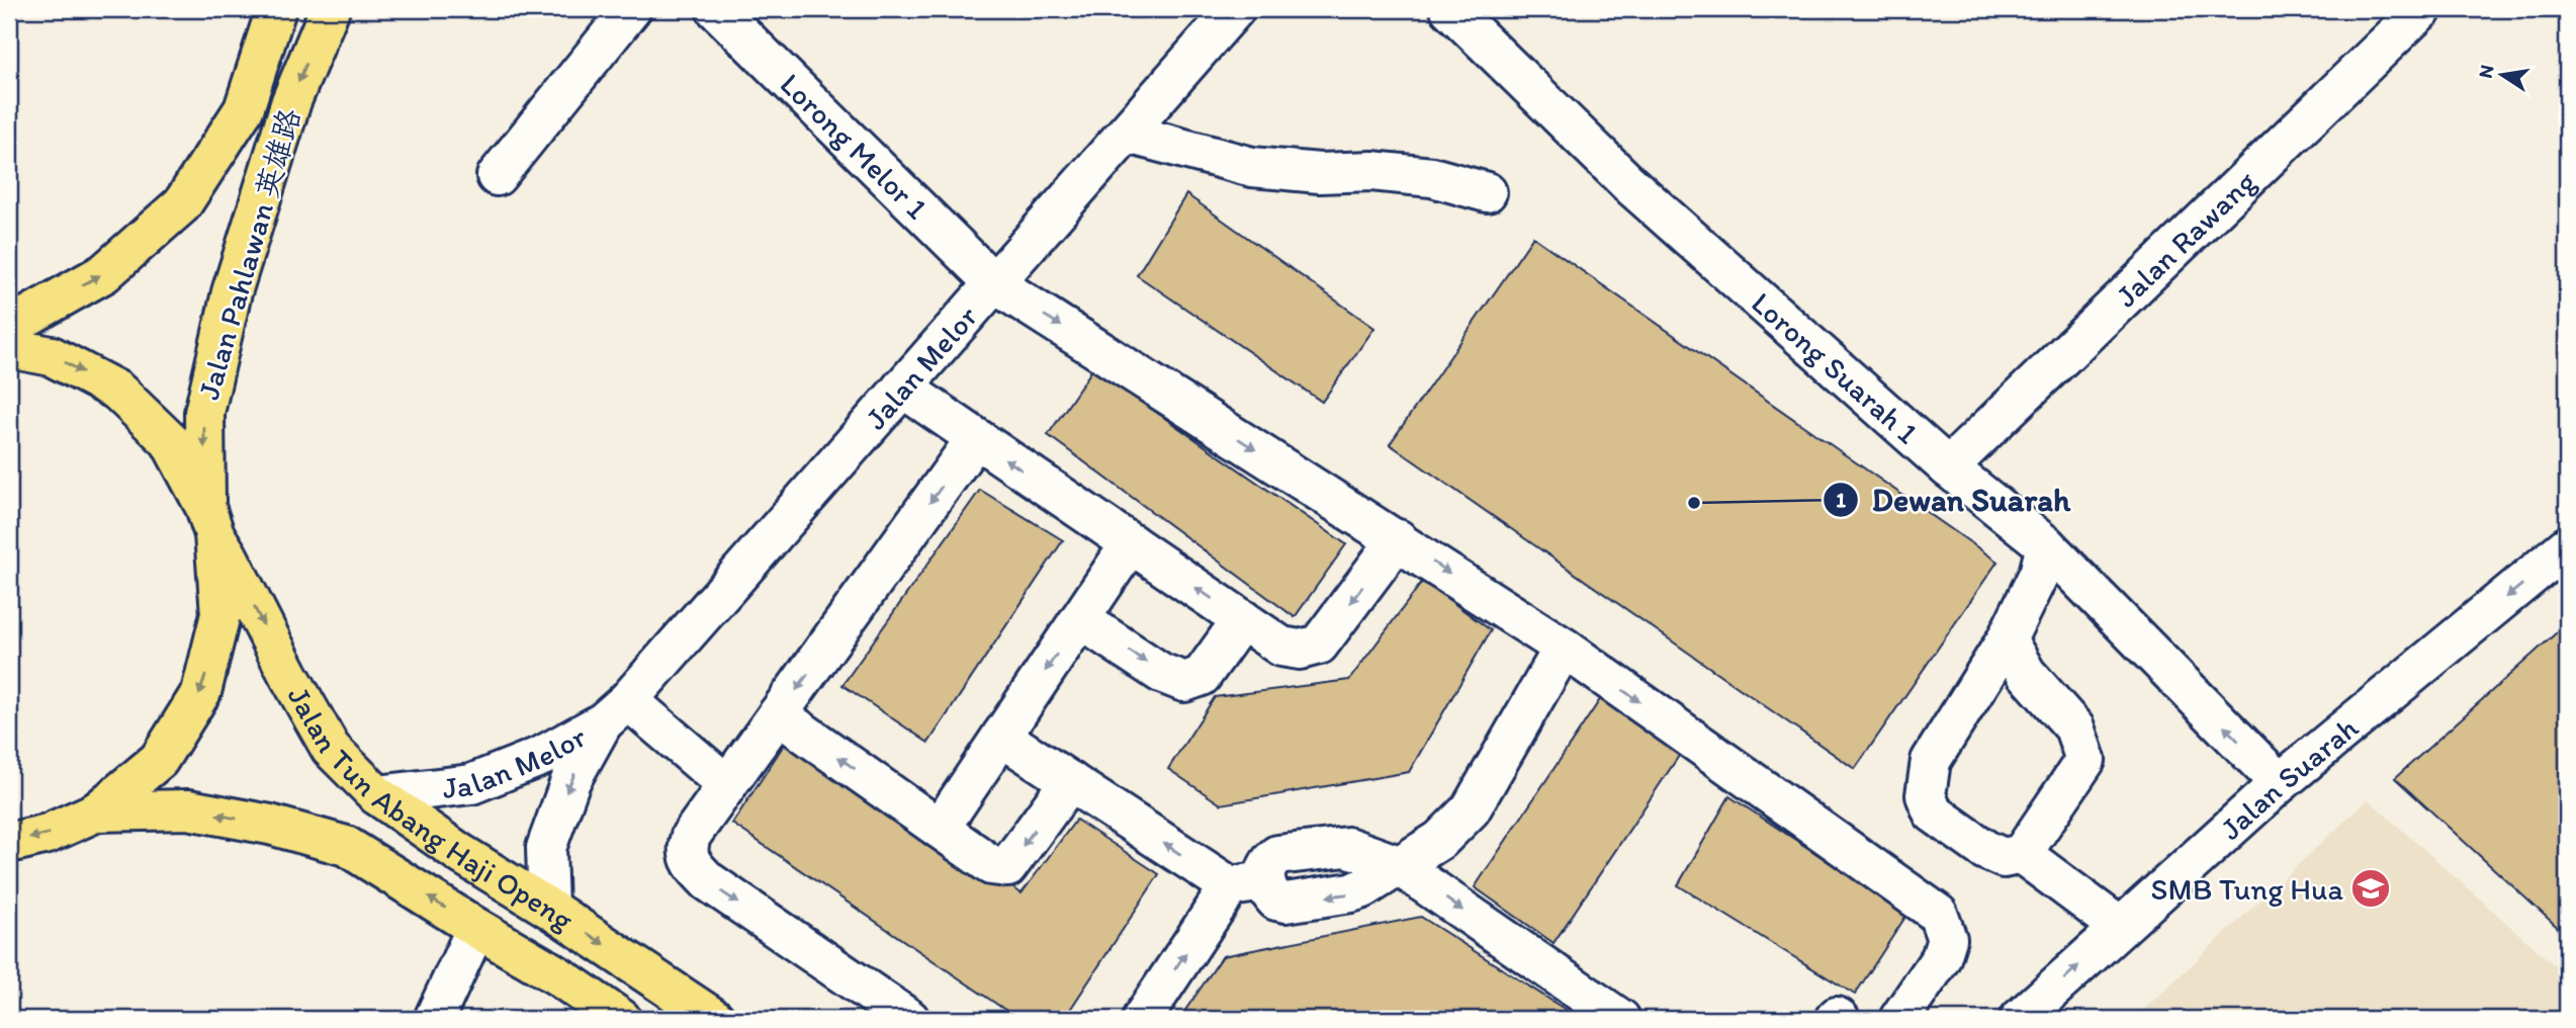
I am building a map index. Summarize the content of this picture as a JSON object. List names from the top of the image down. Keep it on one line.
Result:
{"streets":{"main road":["Jalan Pahlawan 英雄路","Jalan Tun Abang Haji Openg"],"street":["Lorong Melor 1","Jalan Rawang","Lorong Suarah 1","Jalan Melor","Jalan Suarah"]},"crossings":[["Lorong Melor 1","Jalan Melor"],["Jalan Rawang","Lorong Suarah 1"],["Jalan Pahlawan 英雄路","Jalan Tun Abang Haji Openg"],["Lorong Suarah 1","Jalan Suarah"],["Jalan Melor","Jalan Tun Abang Haji Openg"]],"places":{"other":["Dewan Suarah"],"school or university":["SMB Tung Hua"]},"north":"left"}
